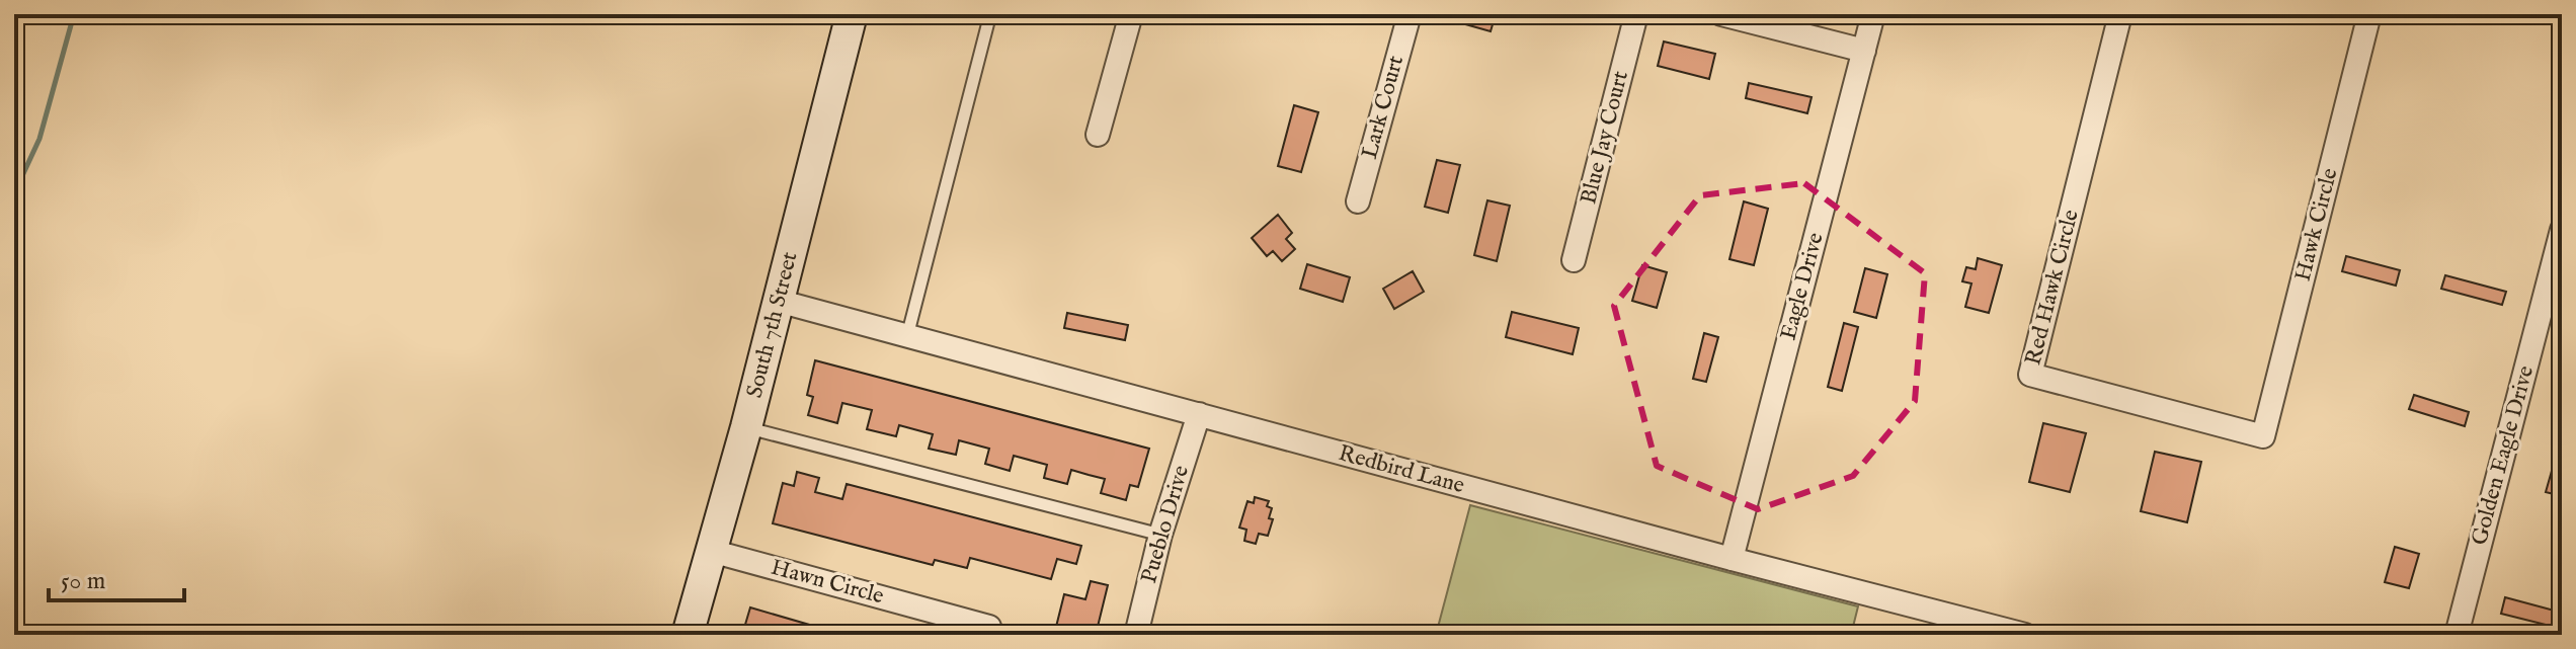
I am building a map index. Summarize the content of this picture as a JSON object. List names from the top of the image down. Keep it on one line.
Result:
{"streets":{"main road":["South 7th Street"],"street":["Lark Court","Blue Jay Court","Hawk Circle","Eagle Drive","Red Hawk Circle","Golden Eagle Drive","Redbird Lane","Pueblo Drive","Hawn Circle"]},"crossings":[["Hawk Circle","Red Hawk Circle"],["Eagle Drive","Redbird Lane"],["South 7th Street","Redbird Lane"],["South 7th Street","Hawn Circle"],["Redbird Lane","Pueblo Drive"]],"scale_bar":"50 m"}
